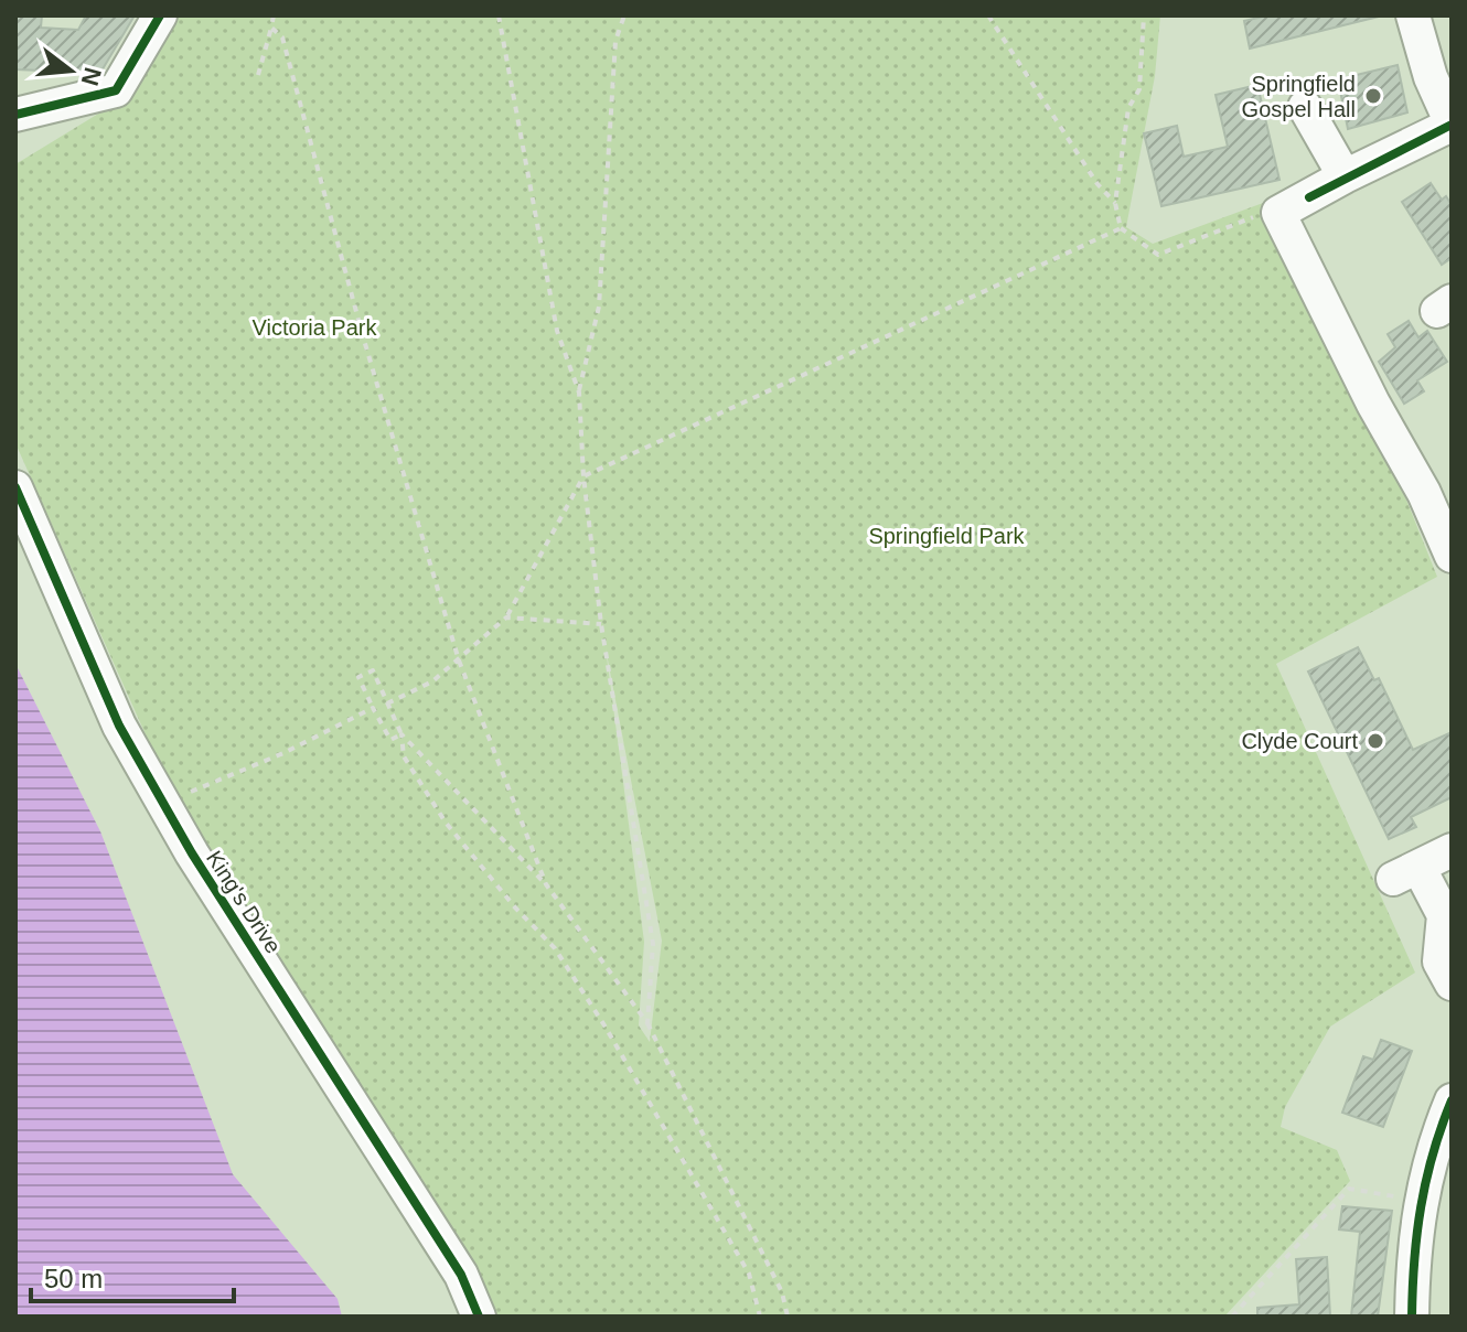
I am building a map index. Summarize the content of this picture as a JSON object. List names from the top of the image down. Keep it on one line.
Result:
{"streets":{"street":["King's Drive"]},"parks":["Victoria Park","Springfield Park"],"places":["Springfield Gospel Hall","Clyde Court"],"scale_bar":"50 m","north":"right"}
